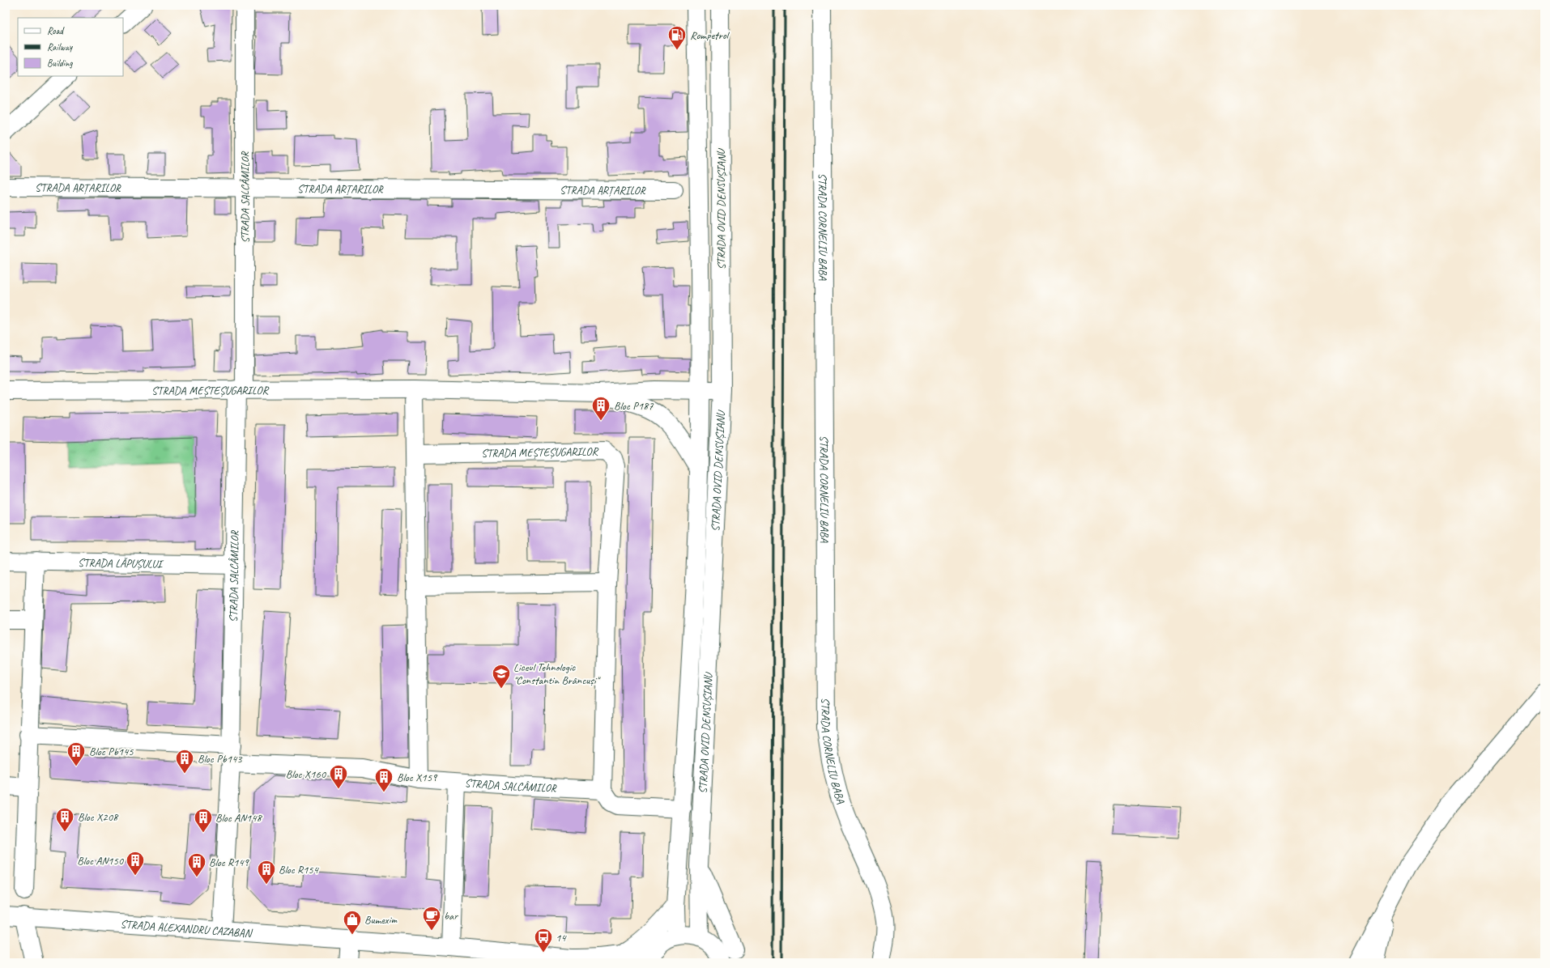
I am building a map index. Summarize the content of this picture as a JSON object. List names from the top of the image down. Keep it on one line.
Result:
{"streets":{"street":["STRADA ARȚARILOR","STRADA SALCÂMILOR","STRADA OVID DENSUȘIANU","STRADA CORNELIU BABA","STRADA MEȘTEȘUGARILOR","STRADA LĂPUȘULUI","STRADA ALEXANDRU CAZABAN"]},"crossings":[["STRADA ARȚARILOR","STRADA SALCÂMILOR"],["STRADA SALCÂMILOR","STRADA MEȘTEȘUGARILOR"],["STRADA SALCÂMILOR","STRADA LĂPUȘULUI"],["STRADA SALCÂMILOR","STRADA ALEXANDRU CAZABAN"],["STRADA OVID DENSUȘIANU","STRADA MEȘTEȘUGARILOR"]],"places":{"fuel station":["Rompetrol"],"building":["Bloc P187","Bloc Pb145","Bloc Pb143","Bloc X160","Bloc X159","Bloc X208","Bloc AN148","Bloc AN150","Bloc R149","Bloc R154"],"school or university":["Liceul Tehnologic \"Constantin Brâncuși\""],"cafe":["bar"],"shop":["Bumexim"],"bus stop":["14"]},"legend":["Road","Railway","Building"]}
